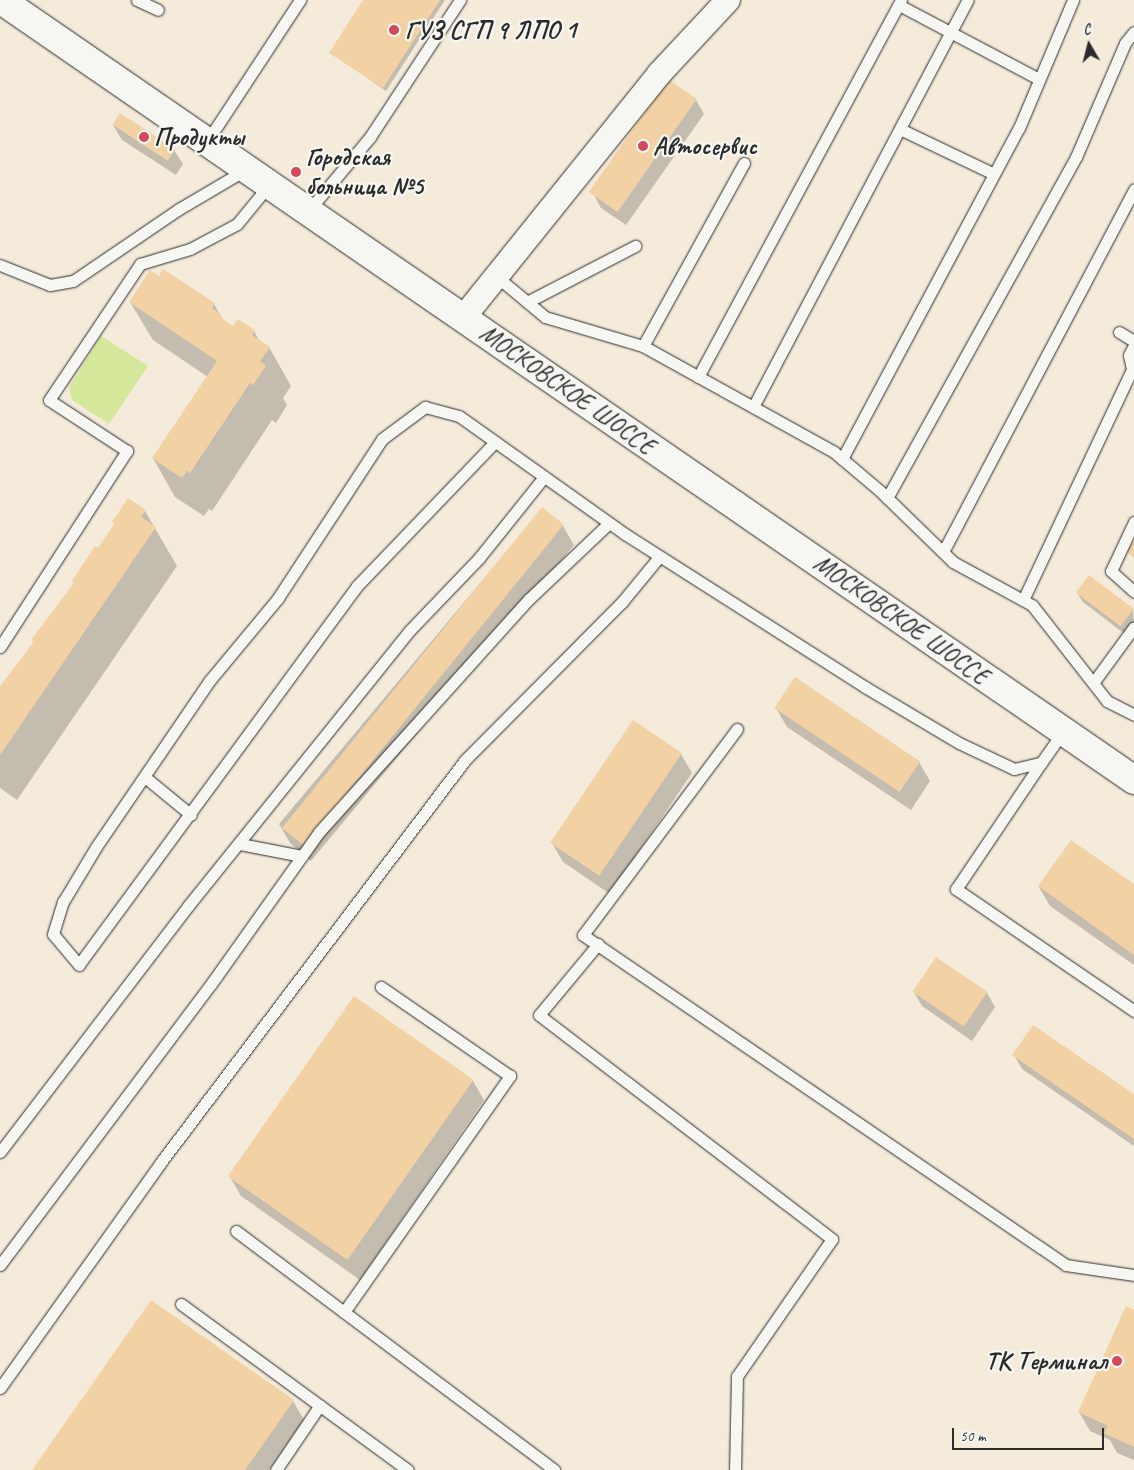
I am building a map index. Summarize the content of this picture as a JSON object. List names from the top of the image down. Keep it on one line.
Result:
{"streets":{"main road":["МОСКОВСКОЕ ШОССЕ"]},"places":["ГУЗ СГП 9 ЛПО 1","Продукты","Автосервис","Городская больница №5","ТК Терминал"],"scale_bar":"50 m","north":"top"}
